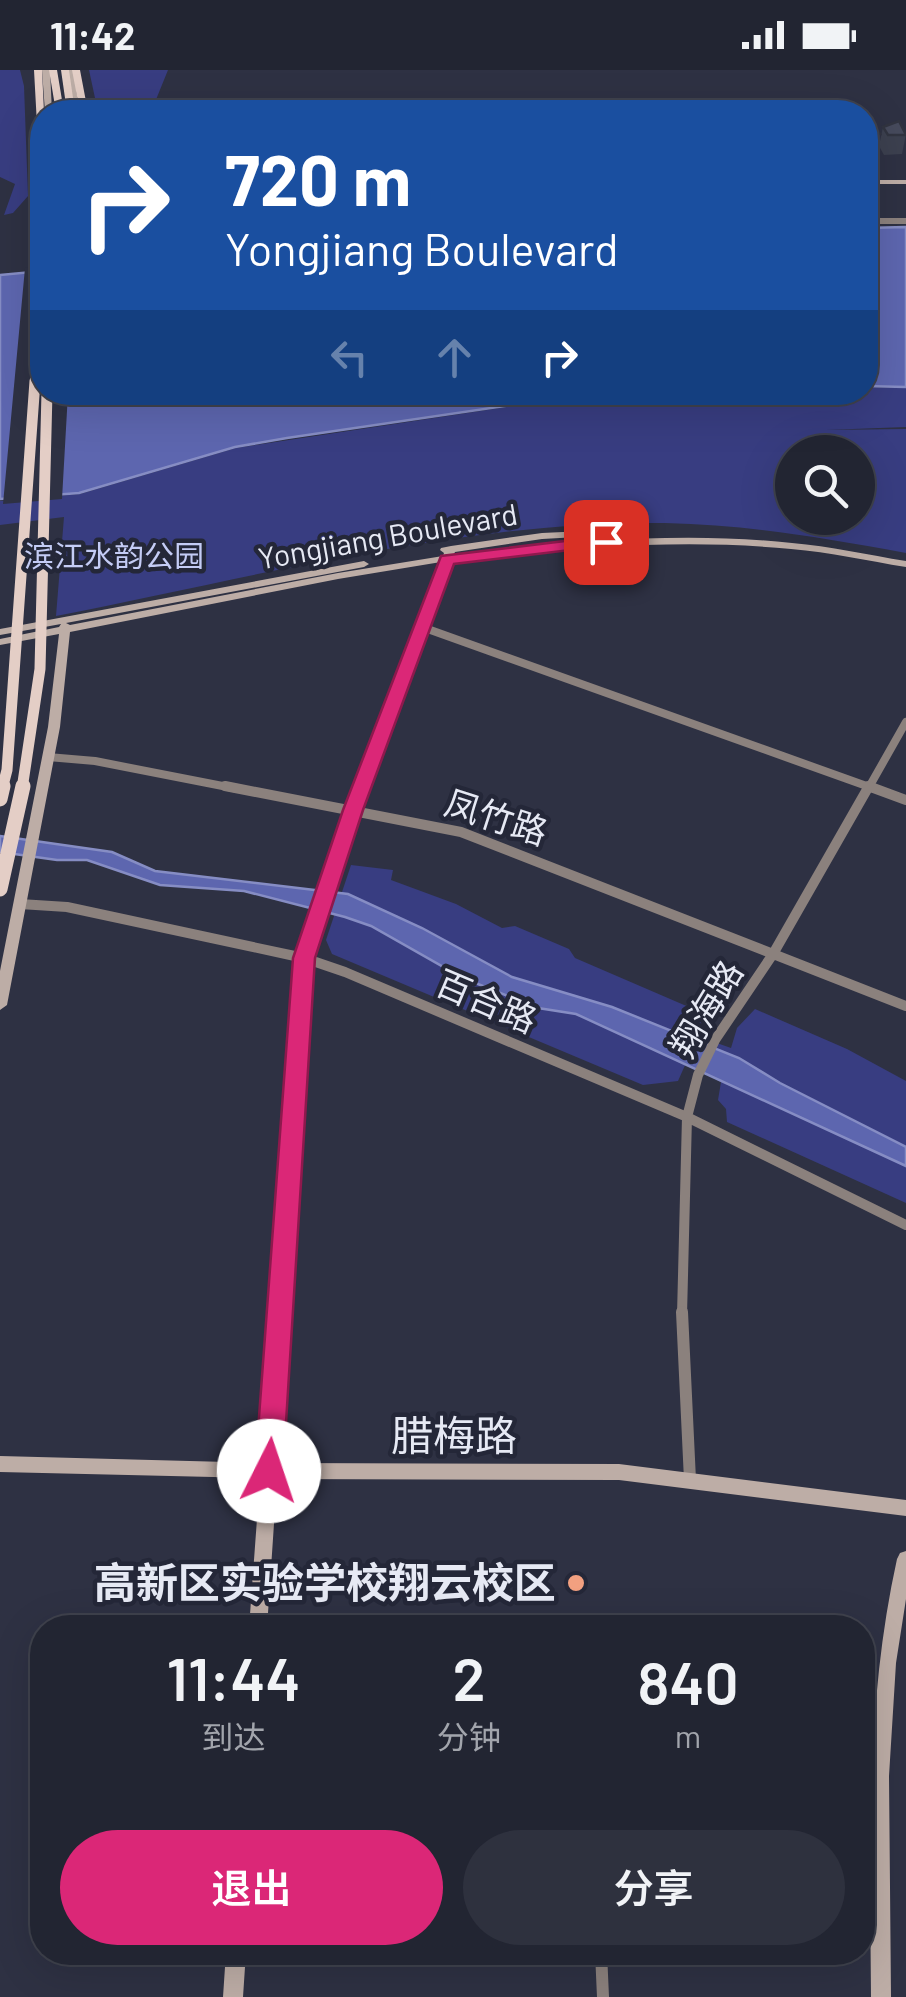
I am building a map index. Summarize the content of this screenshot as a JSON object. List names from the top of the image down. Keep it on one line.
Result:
{"streets":{"street":["Yongjiang Boulevard","凤竹路","百合路","翔海路","腊梅路"]},"crossings":[["凤竹路","翔海路"],["百合路","翔海路"],["翔海路","腊梅路"]],"parks":["滨江水韵公园"],"places":["高新区实验学校翔云校区"],"page":{"status":"11:42","turn":["720 m","Yongjiang Boulevard"],"eta":["11:44","到达","2","分钟","840","m"],"buttons":["退出","分享"]}}
